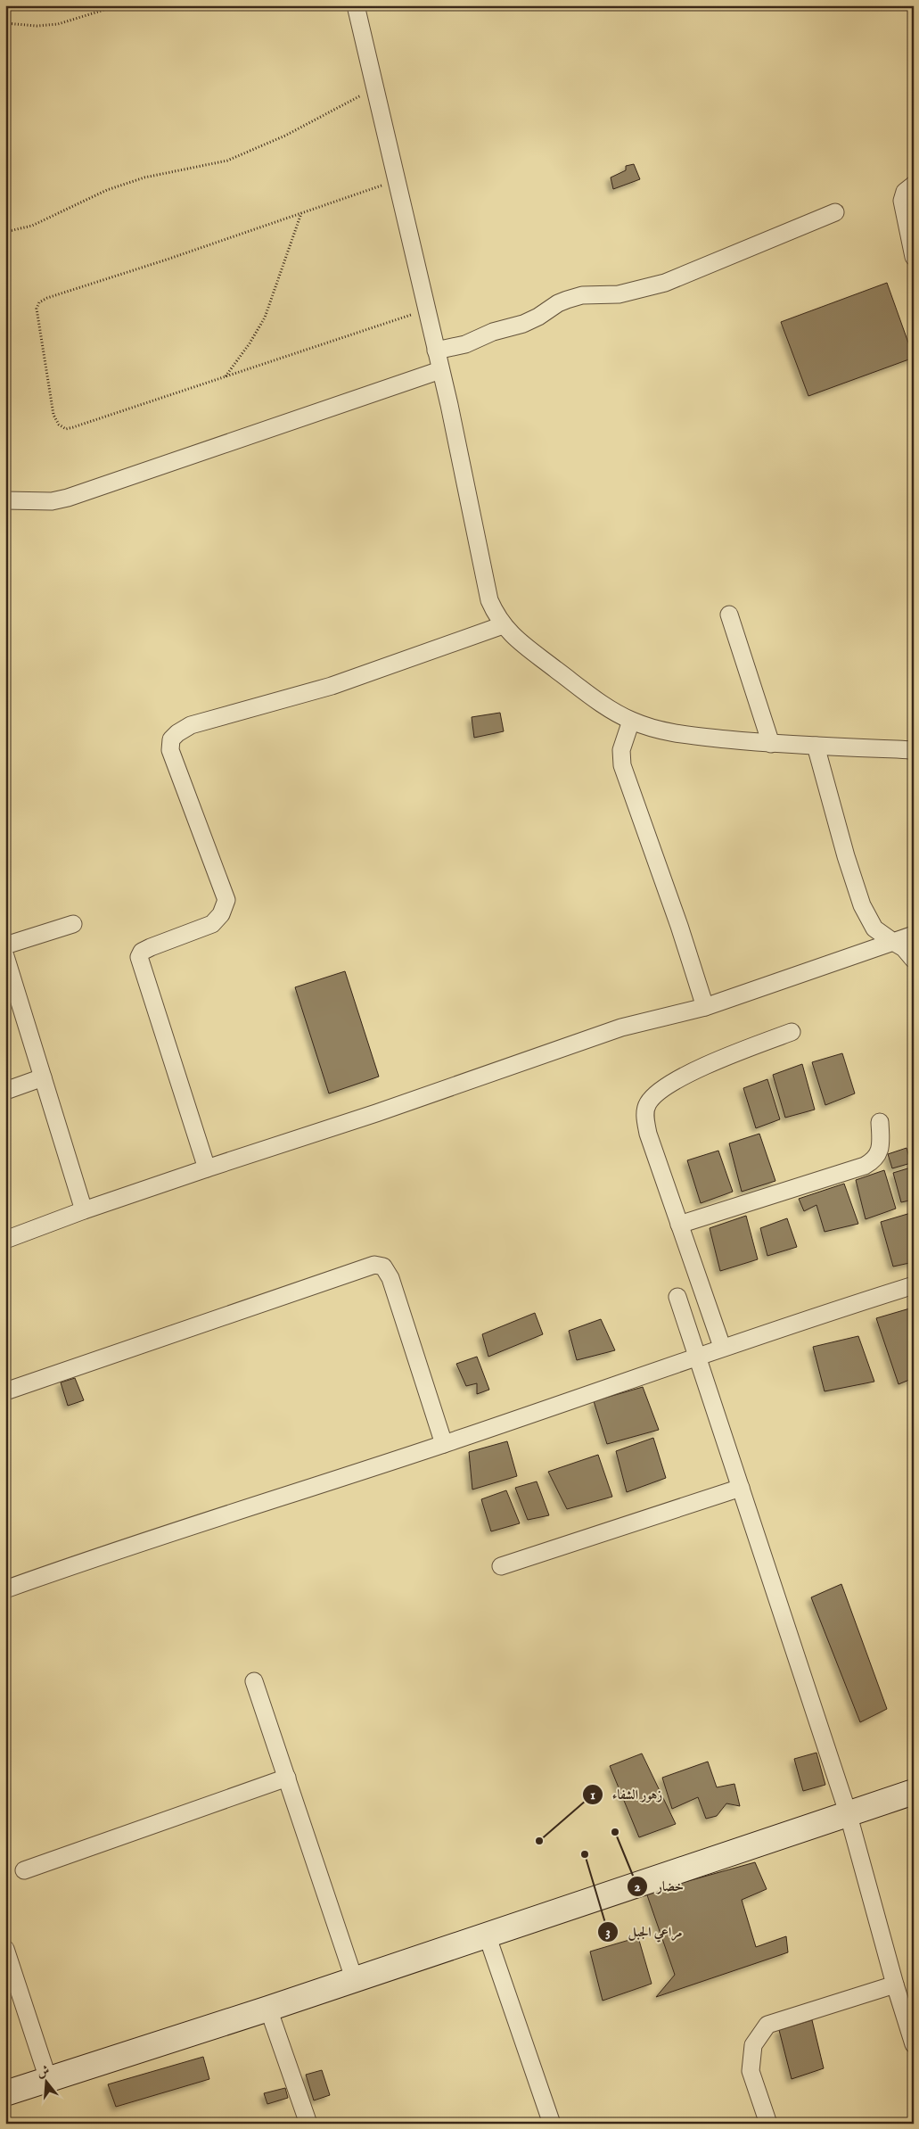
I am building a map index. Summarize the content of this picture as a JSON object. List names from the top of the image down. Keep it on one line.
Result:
{"places":["خضار","زهور الشفاء","مراعي الجبل"],"north":"top"}
